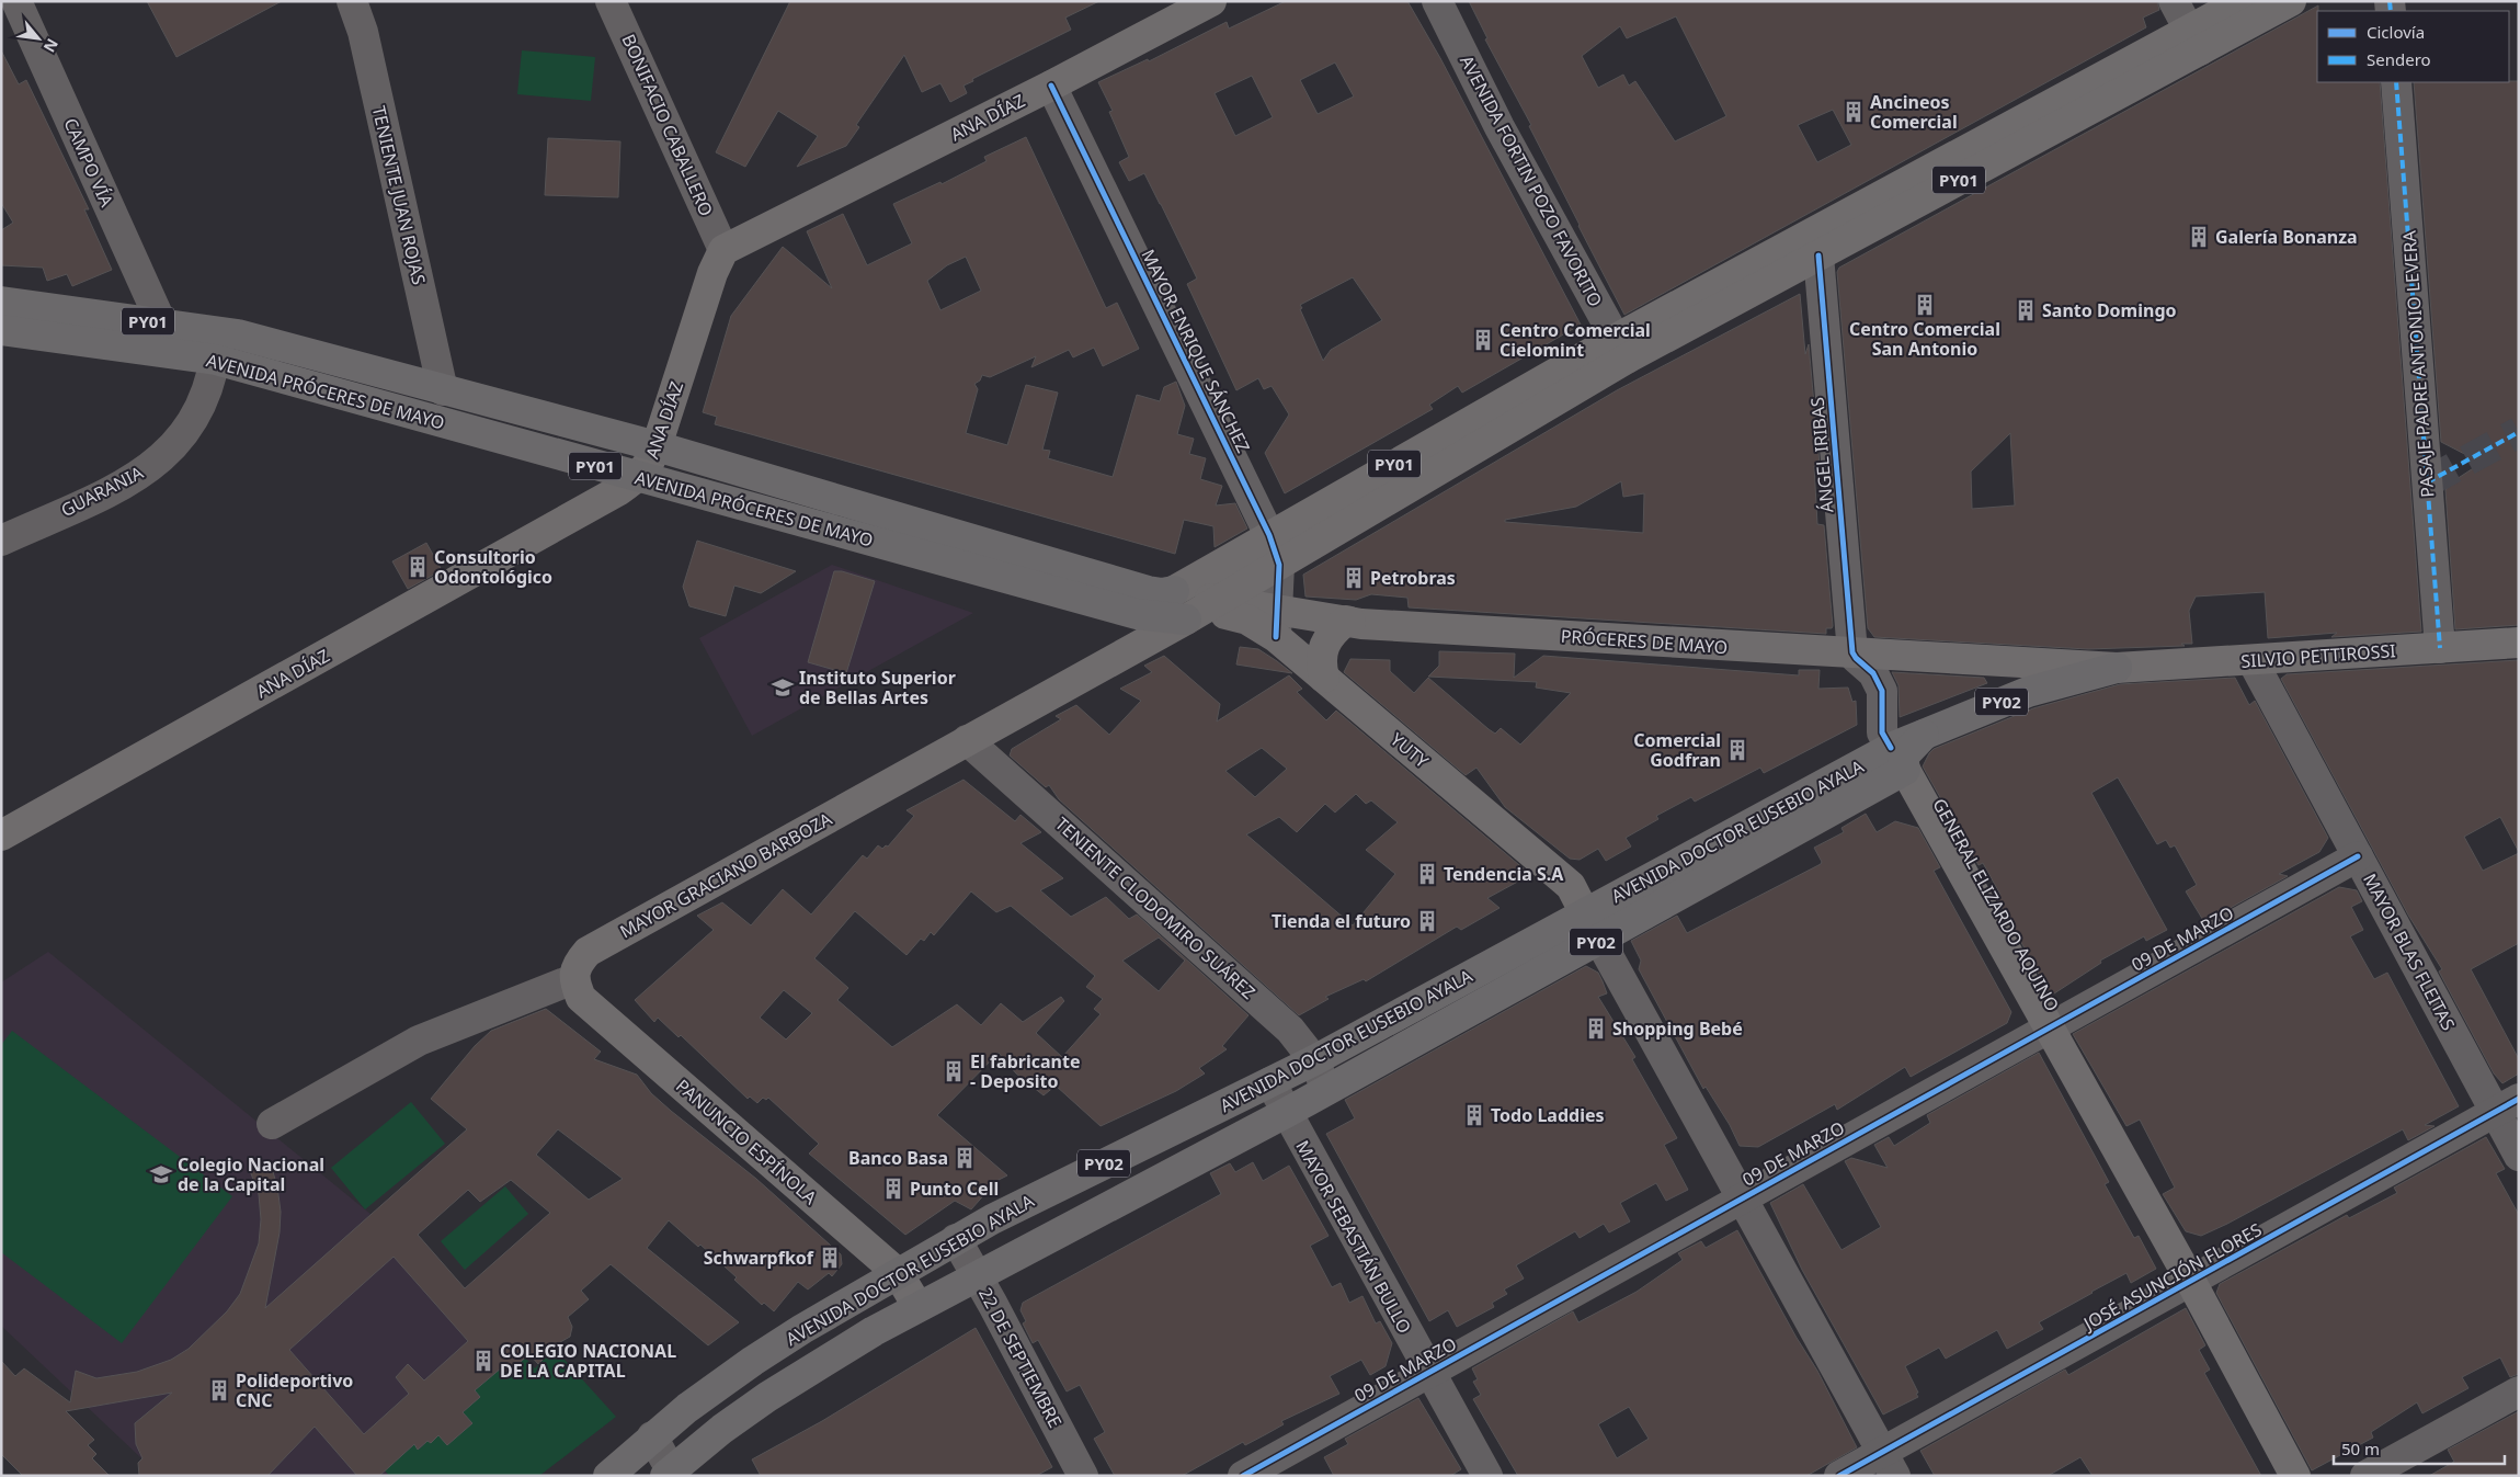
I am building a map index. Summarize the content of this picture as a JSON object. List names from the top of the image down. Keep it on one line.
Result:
{"streets":{"highway":["PY01","AVENIDA PRÓCERES DE MAYO","PY02","AVENIDA DOCTOR EUSEBIO AYALA"],"main road":["ANA DÍAZ","PRÓCERES DE MAYO","SILVIO PETTIROSSI","YUTY","MAYOR GRACIANO BARBOZA","GENERAL ELIZARDO AQUINO","PANUNCIO ESPÍNOLA"],"street":["BONIFACIO CABALLERO","CAMPO VÍA","AVENIDA FORTIN POZO FAVORITO","TENIENTE JUAN ROJAS","MAYOR ENRIQUE SÁNCHEZ","PASAJE PADRE ANTONIO LEVERA","ÁNGEL IRIBAS","GUARANIA","TENIENTE CLODOMIRO SUÁREZ","09 DE MARZO","MAYOR BLAS FLEITAS","MAYOR SEBASTIÁN BULLO","JOSÉ ASUNCIÓN FLORES","22 DE SEPTIEMBRE"]},"crossings":[["ANA DÍAZ","BONIFACIO CABALLERO"],["ANA DÍAZ","MAYOR ENRIQUE SÁNCHEZ"],["ANA DÍAZ","AVENIDA PRÓCERES DE MAYO"],["CAMPO VÍA","AVENIDA PRÓCERES DE MAYO"],["PY01","AVENIDA FORTIN POZO FAVORITO"],["PY01","MAYOR ENRIQUE SÁNCHEZ"],["PY01","AVENIDA PRÓCERES DE MAYO"],["PY01","ÁNGEL IRIBAS"],["PY01","PRÓCERES DE MAYO"],["PY01","YUTY"],["PY01","MAYOR GRACIANO BARBOZA"],["TENIENTE JUAN ROJAS","AVENIDA PRÓCERES DE MAYO"],["MAYOR ENRIQUE SÁNCHEZ","PRÓCERES DE MAYO"],["MAYOR ENRIQUE SÁNCHEZ","YUTY"],["PASAJE PADRE ANTONIO LEVERA","SILVIO PETTIROSSI"],["AVENIDA PRÓCERES DE MAYO","GUARANIA"],["AVENIDA PRÓCERES DE MAYO","PRÓCERES DE MAYO"],["AVENIDA PRÓCERES DE MAYO","YUTY"],["AVENIDA PRÓCERES DE MAYO","MAYOR GRACIANO BARBOZA"],["ÁNGEL IRIBAS","PRÓCERES DE MAYO"],["PRÓCERES DE MAYO","SILVIO PETTIROSSI"],["PRÓCERES DE MAYO","YUTY"],["PRÓCERES DE MAYO","AVENIDA DOCTOR EUSEBIO AYALA"],["SILVIO PETTIROSSI","AVENIDA DOCTOR EUSEBIO AYALA"],["SILVIO PETTIROSSI","MAYOR BLAS FLEITAS"],["YUTY","AVENIDA DOCTOR EUSEBIO AYALA"],["YUTY","MAYOR GRACIANO BARBOZA"],["AVENIDA DOCTOR EUSEBIO AYALA","GENERAL ELIZARDO AQUINO"],["AVENIDA DOCTOR EUSEBIO AYALA","TENIENTE CLODOMIRO SUÁREZ"],["AVENIDA DOCTOR EUSEBIO AYALA","PANUNCIO ESPÍNOLA"],["AVENIDA DOCTOR EUSEBIO AYALA","MAYOR SEBASTIÁN BULLO"],["AVENIDA DOCTOR EUSEBIO AYALA","22 DE SEPTIEMBRE"],["MAYOR GRACIANO BARBOZA","TENIENTE CLODOMIRO SUÁREZ"],["MAYOR GRACIANO BARBOZA","PANUNCIO ESPÍNOLA"],["GENERAL ELIZARDO AQUINO","09 DE MARZO"],["GENERAL ELIZARDO AQUINO","JOSÉ ASUNCIÓN FLORES"],["09 DE MARZO","MAYOR BLAS FLEITAS"],["09 DE MARZO","MAYOR SEBASTIÁN BULLO"],["MAYOR BLAS FLEITAS","JOSÉ ASUNCIÓN FLORES"]],"places":{"building":["Ancineos Comercial","Galería Bonanza","Centro Comercial San Antonio","Santo Domingo","Centro Comercial Cielomint","Consultorio Odontológico","Petrobras","Comercial Godfran","Tendencia S.A","Tienda el futuro","Shopping Bebé","El fabricante - Deposito","Todo Laddies","Banco Basa","Punto Cell","Schwarpfkof","COLEGIO NACIONAL DE LA CAPITAL","Polideportivo CNC"],"school or university":["Instituto Superior de Bellas Artes","Colegio Nacional de la Capital"]},"legend":["Ciclovía","Sendero"],"scale_bar":"50 m","north":"bottom right"}
